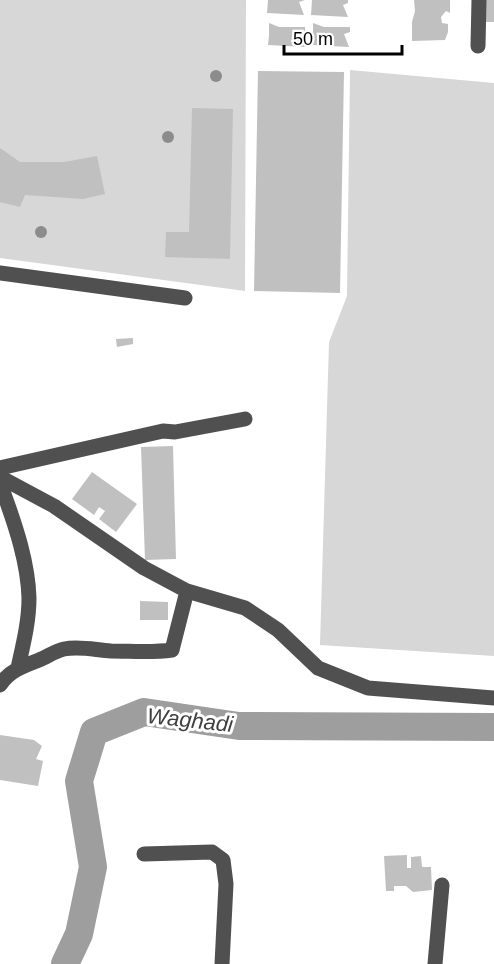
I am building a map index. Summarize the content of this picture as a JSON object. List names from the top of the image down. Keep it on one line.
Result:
{"water":["Waghadi"],"scale_bar":"50 m"}
